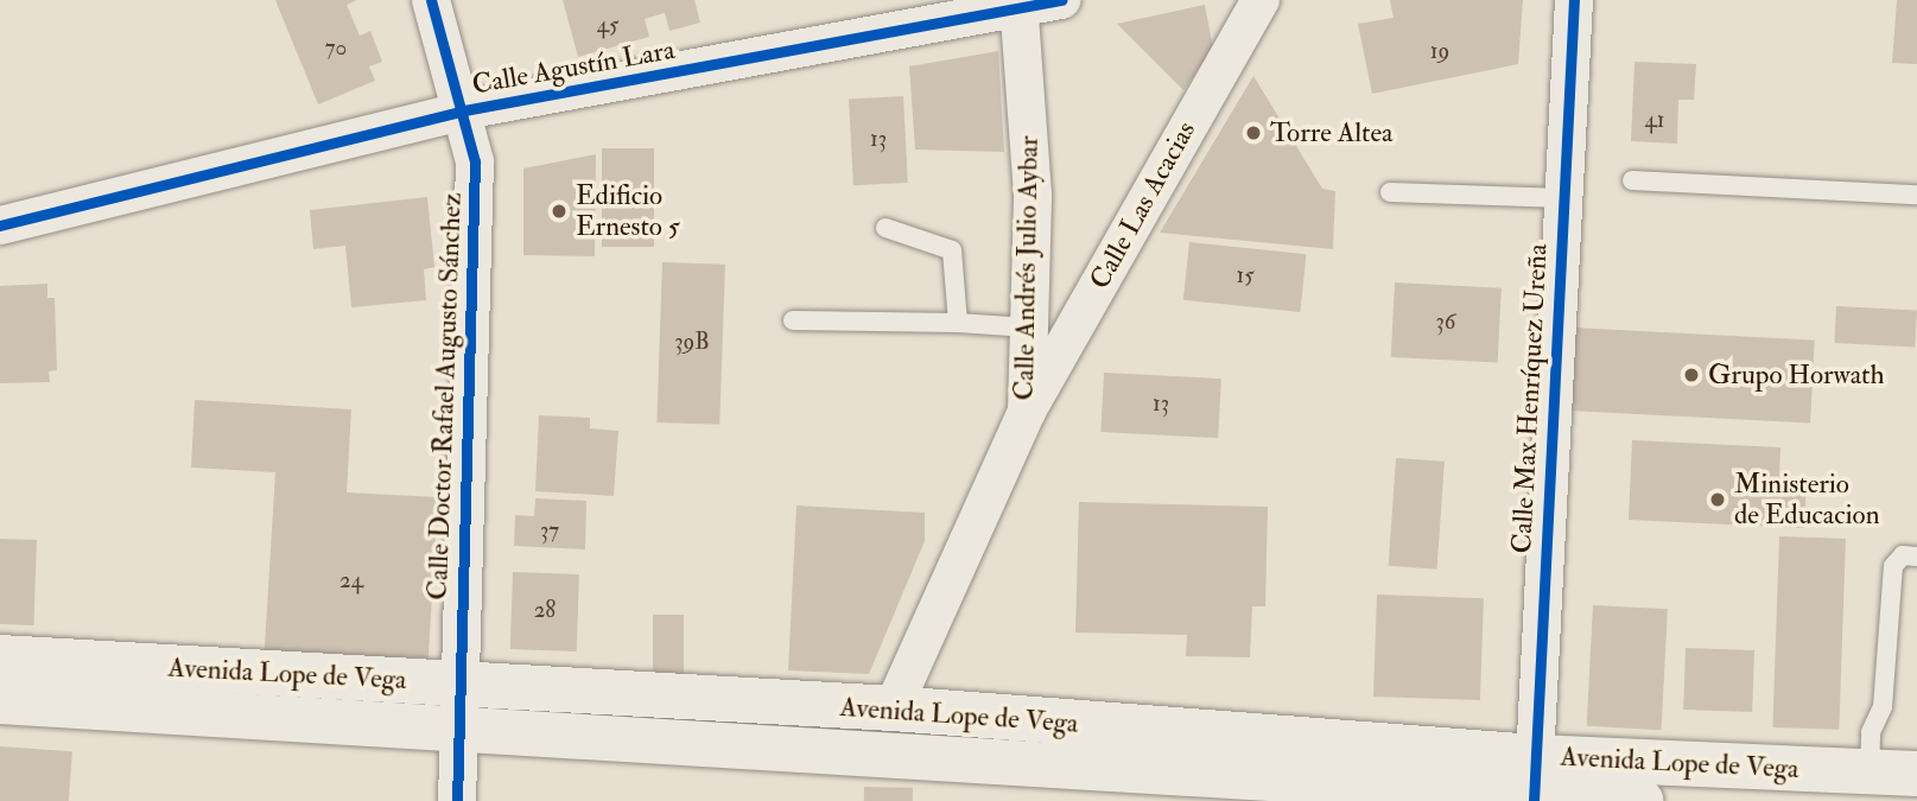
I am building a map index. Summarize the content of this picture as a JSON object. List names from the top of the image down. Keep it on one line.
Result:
{"streets":{"main road":["Avenida Lope de Vega"],"street":["Calle Agustín Lara","Calle Las Acacias","Calle Andrés Julio Aybar","Calle Doctor Rafael Augusto Sánchez","Calle Max Henríquez Ureña"]},"crossings":[["Calle Agustín Lara","Calle Andrés Julio Aybar"],["Calle Agustín Lara","Calle Doctor Rafael Augusto Sánchez"],["Calle Las Acacias","Calle Andrés Julio Aybar"],["Calle Andrés Julio Aybar","Avenida Lope de Vega"],["Calle Doctor Rafael Augusto Sánchez","Avenida Lope de Vega"],["Calle Max Henríquez Ureña","Avenida Lope de Vega"]],"places":["Torre Altea","Edificio Ernesto 5","Grupo Horwath","Ministerio de Educacion"],"house_numbers":["45","70","19","41","13","15","36","39B","13","37","24","28"]}
